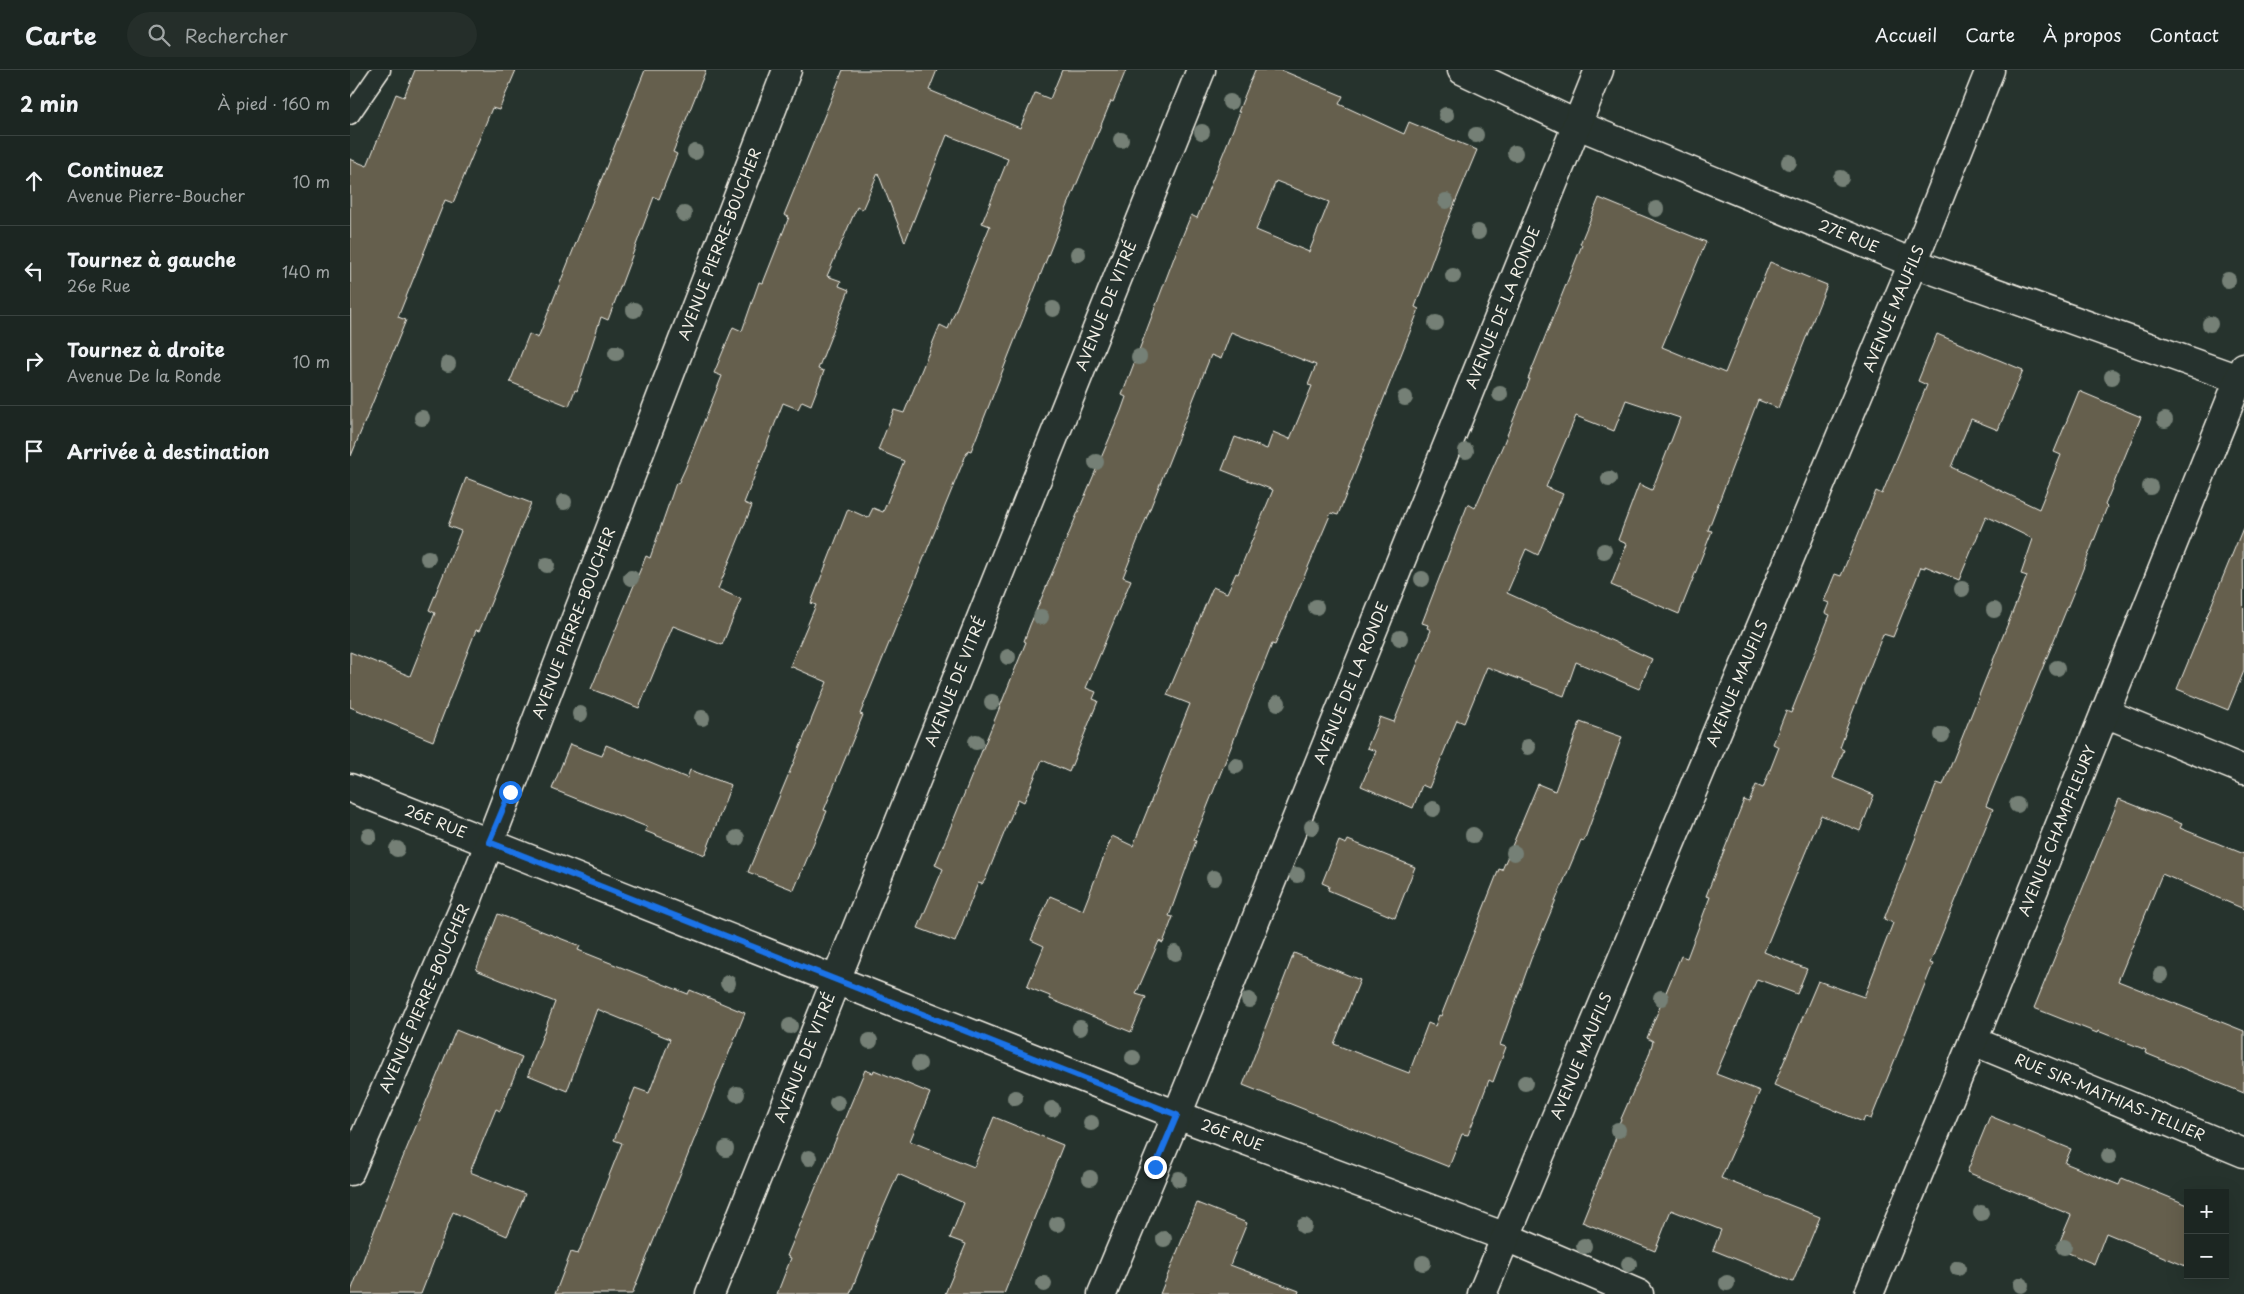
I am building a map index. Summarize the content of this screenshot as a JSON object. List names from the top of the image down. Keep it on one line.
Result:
{"streets":{"street":["27E RUE","AVENUE PIERRE-BOUCHER","AVENUE DE VITRÉ","AVENUE DE LA RONDE","AVENUE MAUFILS","26E RUE","AVENUE CHAMPFLEURY","RUE SIR-MATHIAS-TELLIER"]},"crossings":[["27E RUE","AVENUE DE LA RONDE"],["27E RUE","AVENUE MAUFILS"],["27E RUE","AVENUE CHAMPFLEURY"],["AVENUE PIERRE-BOUCHER","26E RUE"],["AVENUE DE VITRÉ","26E RUE"],["AVENUE DE LA RONDE","26E RUE"],["AVENUE MAUFILS","26E RUE"],["AVENUE CHAMPFLEURY","RUE SIR-MATHIAS-TELLIER"]],"page":{"header":"Carte","search":"Rechercher","nav":["Accueil","Carte","À propos","Contact"],"heading":["2 min","À pied · 160 m"],"list":[["Continuez","Avenue Pierre-Boucher","10 m"],["Tournez à gauche","26e Rue","140 m"],["Tournez à droite","Avenue De la Ronde","10 m"],"Arrivée à destination"],"map_buttons":["+","−"]}}
